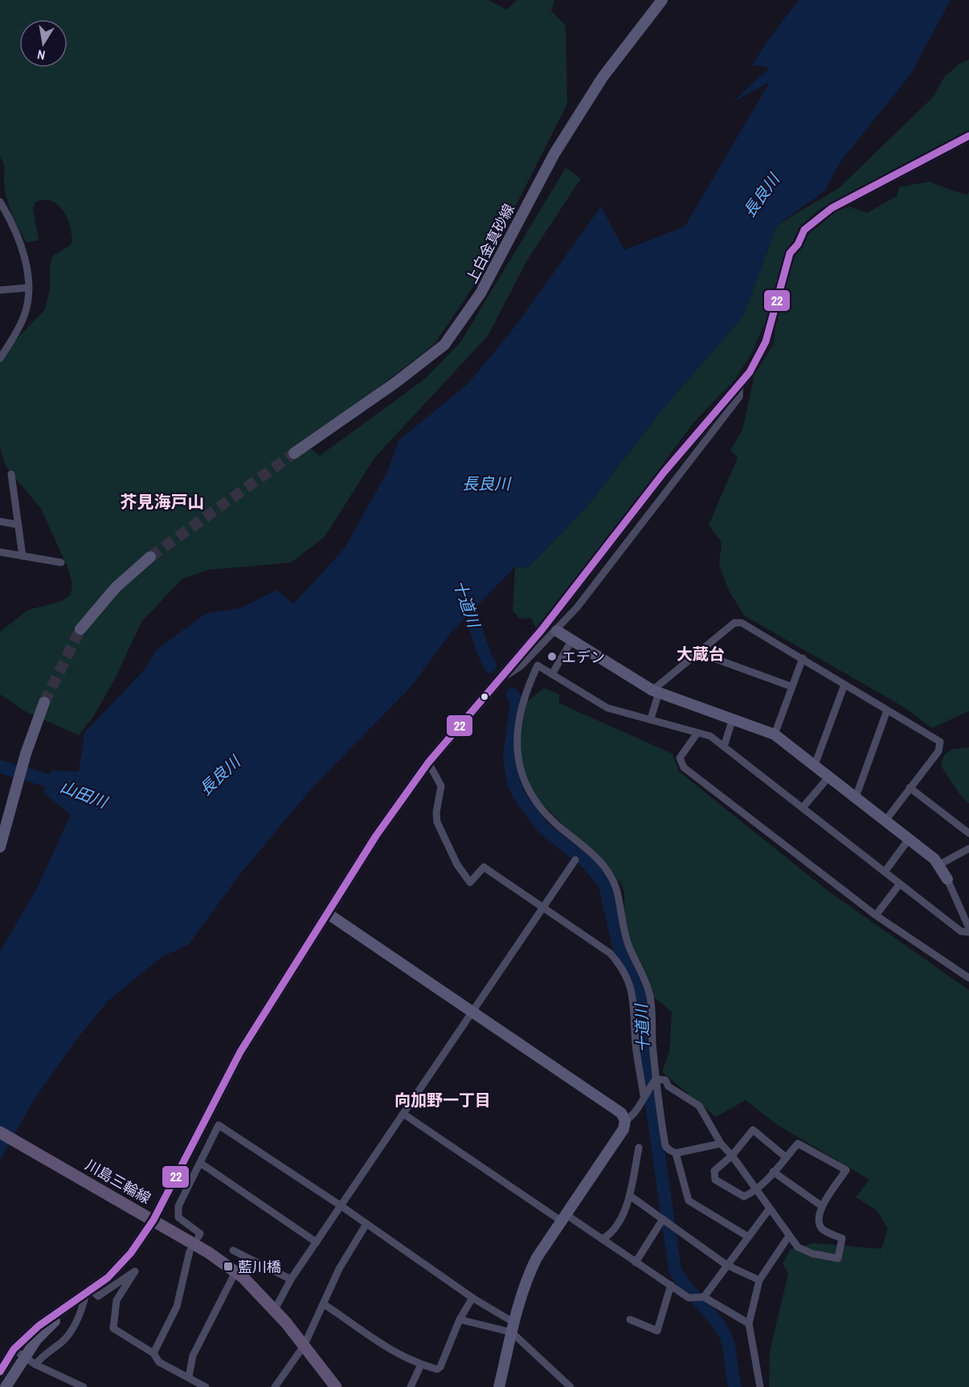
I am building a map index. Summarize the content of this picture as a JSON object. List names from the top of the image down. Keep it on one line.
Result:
{"streets":{"main road":["川島三輪線"],"street":["上白金真砂線"]},"districts":["芥見海戸山","大蔵台","向加野一丁目"],"water":["長良川","十道川","山田川"],"places":{"other":["エデン"],"transit":["藍川橋"]},"lines":["transit line 22"],"north":"bottom"}
